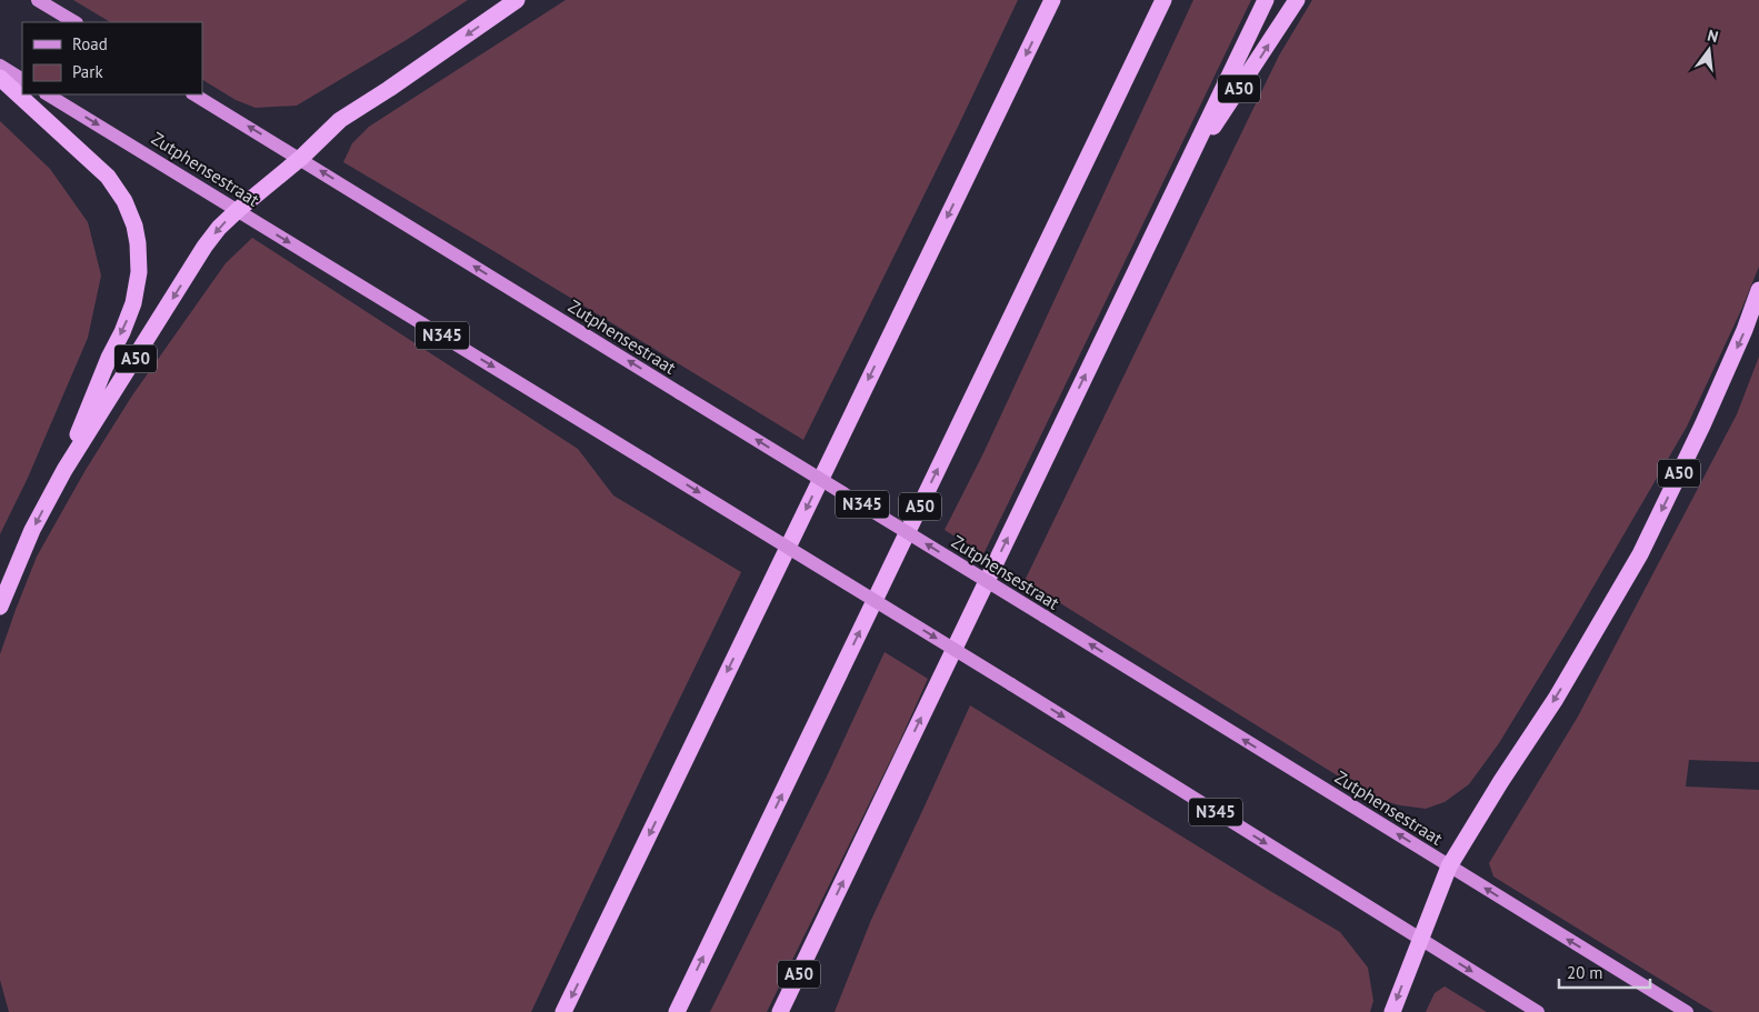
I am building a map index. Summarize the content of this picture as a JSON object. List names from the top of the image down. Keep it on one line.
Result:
{"streets":{"highway":["A50"],"main road":["Zutphensestraat","N345"]},"crossings":[["A50","Zutphensestraat"]],"legend":["Road","Park"],"scale_bar":"20 m","north":"top"}
